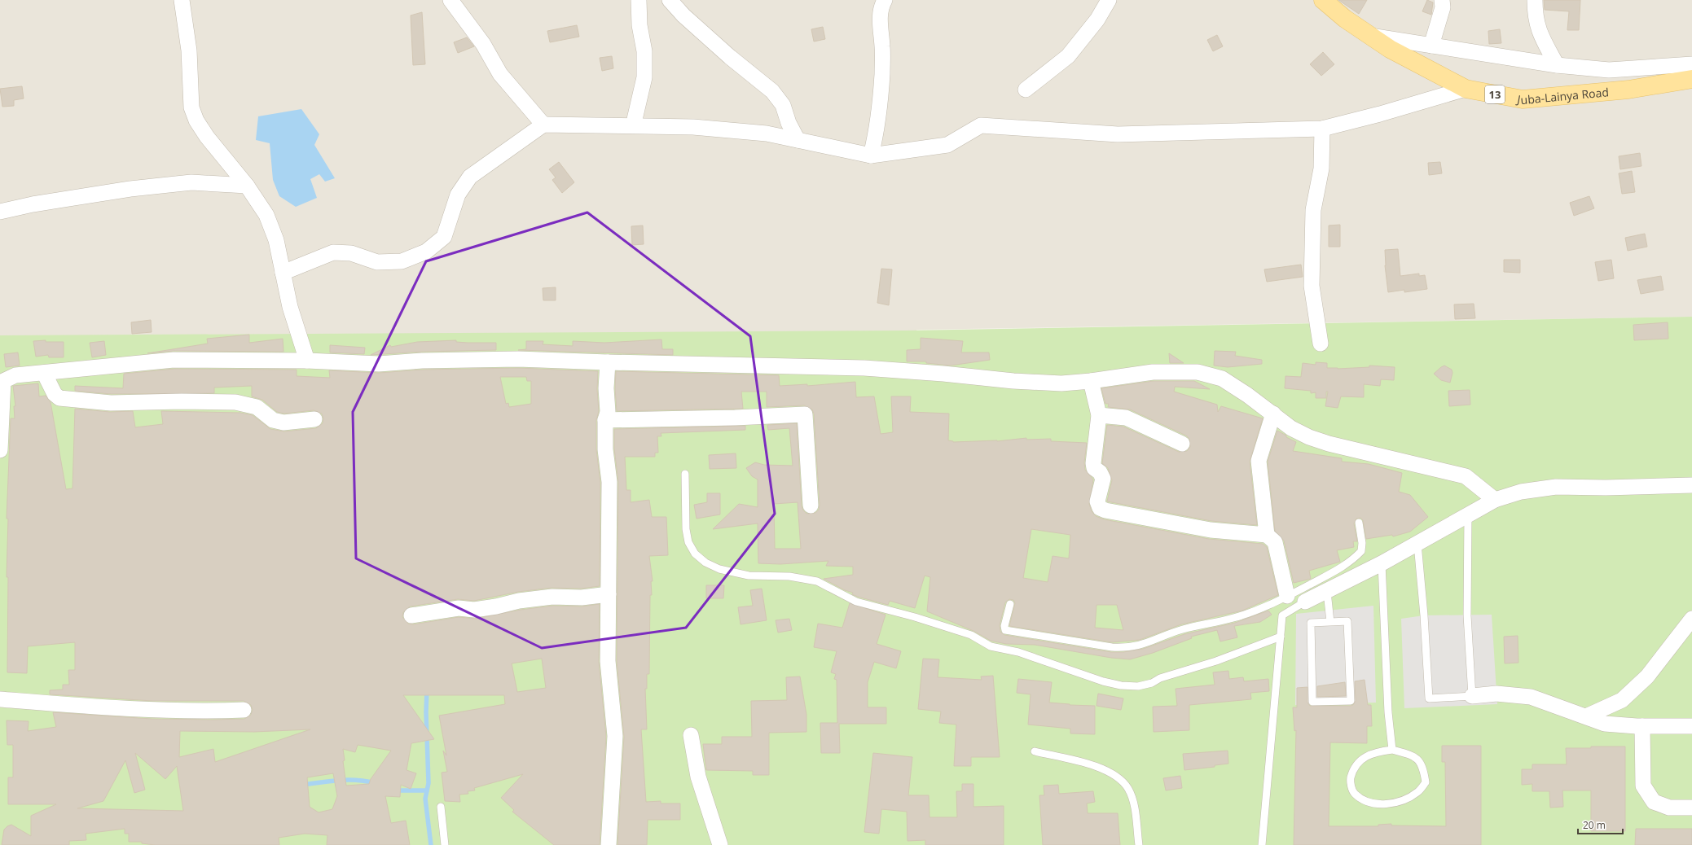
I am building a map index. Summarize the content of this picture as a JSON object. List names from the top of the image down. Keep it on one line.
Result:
{"streets":{"main road":["Juba-Lainya Road","13"]},"scale_bar":"20 m"}
